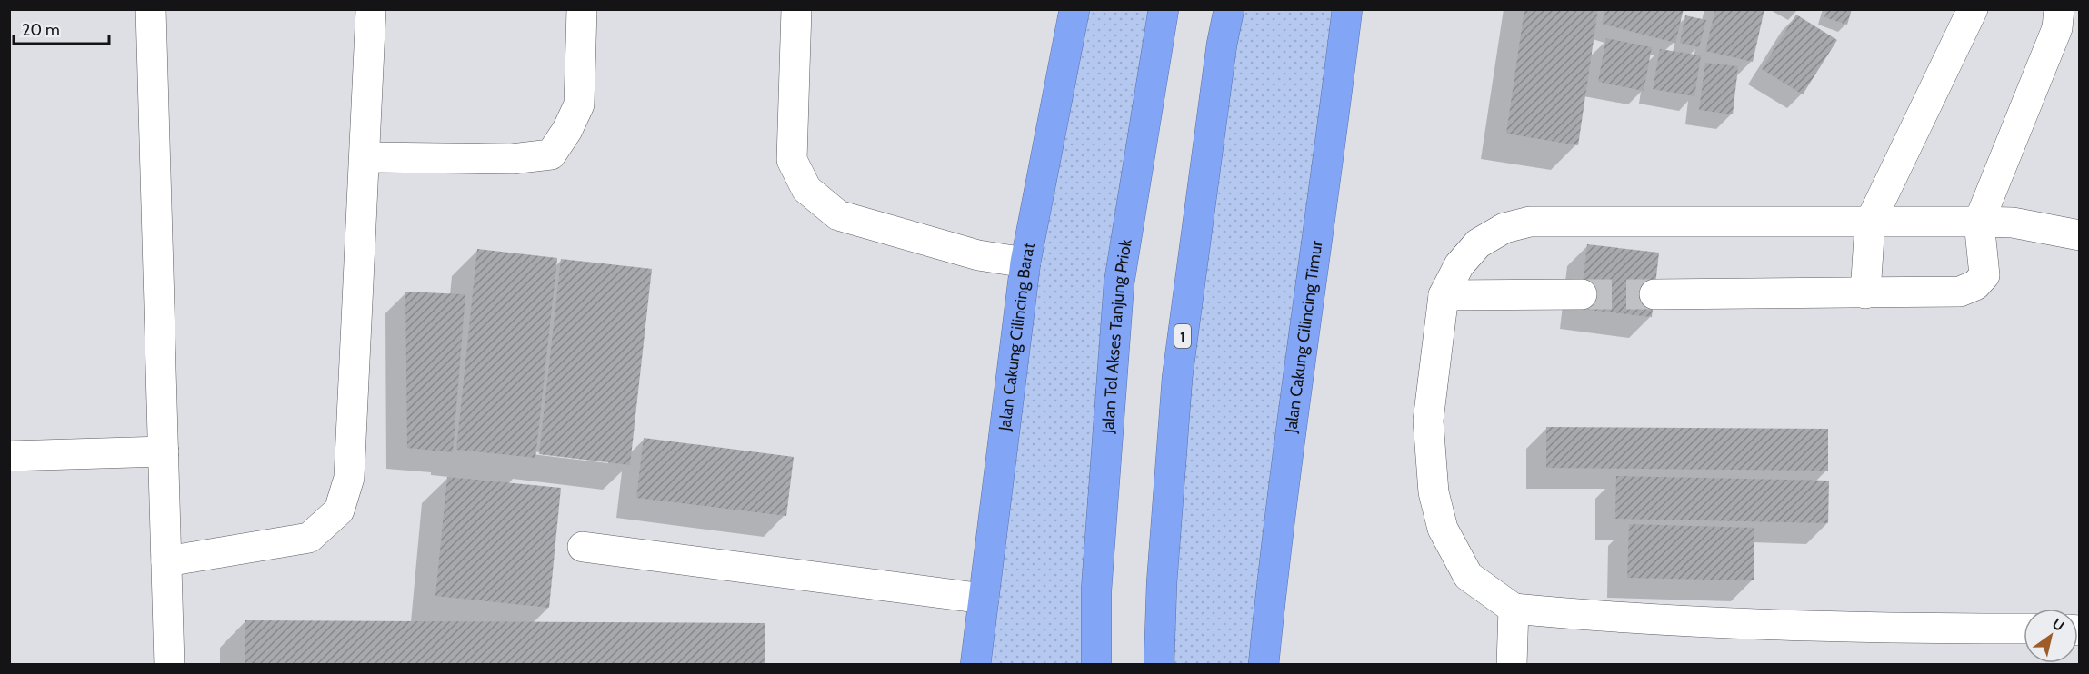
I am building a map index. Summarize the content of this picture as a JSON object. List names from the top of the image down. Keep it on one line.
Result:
{"streets":{"highway":["Jalan Cakung Cilincing Barat","Jalan Tol Akses Tanjung Priok","1","Jalan Cakung Cilincing Timur"]},"scale_bar":"20 m","north":"top right"}
